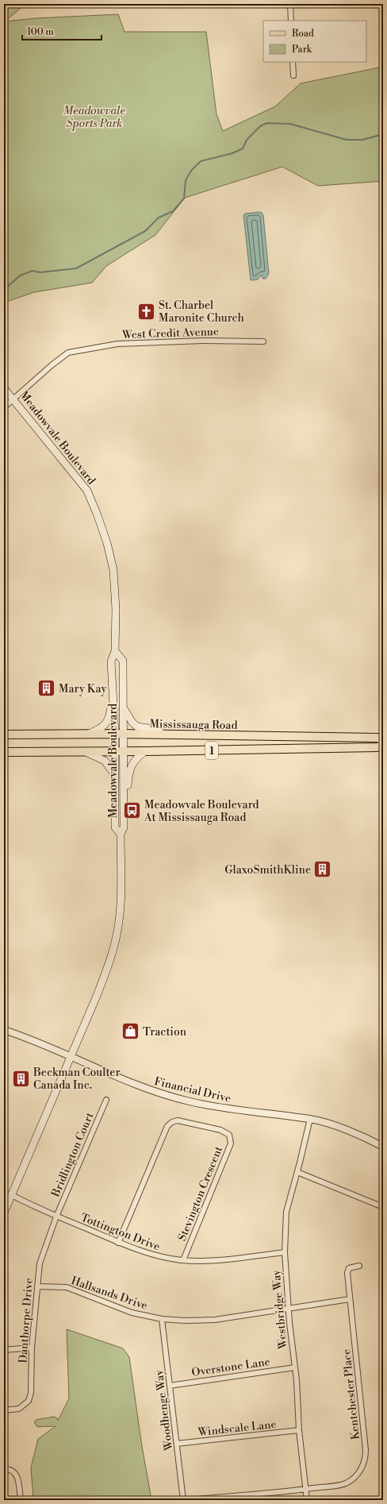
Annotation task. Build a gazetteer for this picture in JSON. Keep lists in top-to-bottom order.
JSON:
{
  "streets": {
    "main road": ["Meadowvale Boulevard", "Mississauga Road", "1"],
    "street": [
      "West Credit Avenue",
      "Financial Drive",
      "Bridlington Court",
      "Stevington Crescent",
      "Tottington Drive",
      "Hallsands Drive",
      "Westbridge Way",
      "Danthorpe Drive",
      "Overstone Lane",
      "Kentchester Place",
      "Woodhenge Way",
      "Windscale Lane"
    ]
  },
  "crossings": [
    ["West Credit Avenue", "Meadowvale Boulevard"],
    ["Meadowvale Boulevard", "Mississauga Road"],
    ["Meadowvale Boulevard", "1"],
    ["Meadowvale Boulevard", "Financial Drive"],
    ["Meadowvale Boulevard", "Tottington Drive"],
    ["Financial Drive", "Westbridge Way"],
    ["Bridlington Court", "Tottington Drive"],
    ["Bridlington Court", "Danthorpe Drive"],
    ["Stevington Crescent", "Tottington Drive"],
    ["Tottington Drive", "Westbridge Way"],
    ["Tottington Drive", "Danthorpe Drive"],
    ["Hallsands Drive", "Westbridge Way"],
    ["Hallsands Drive", "Danthorpe Drive"],
    ["Hallsands Drive", "Kentchester Place"],
    ["Hallsands Drive", "Woodhenge Way"],
    ["Westbridge Way", "Overstone Lane"],
    ["Westbridge Way", "Kentchester Place"],
    ["Westbridge Way", "Windscale Lane"],
    ["Overstone Lane", "Woodhenge Way"],
    ["Woodhenge Way", "Windscale Lane"]
  ],
  "parks": ["Meadowvale Sports Park"],
  "places": {
    "church": ["St. Charbel Maronite Church"],
    "building": ["Mary Kay", "GlaxoSmithKline", "Beckman Coulter Canada Inc."],
    "bus stop": ["Meadowvale Boulevard At Mississauga Road"],
    "shop": ["Traction"]
  },
  "legend": ["Road", "Park"],
  "scale_bar": "100 m"
}
